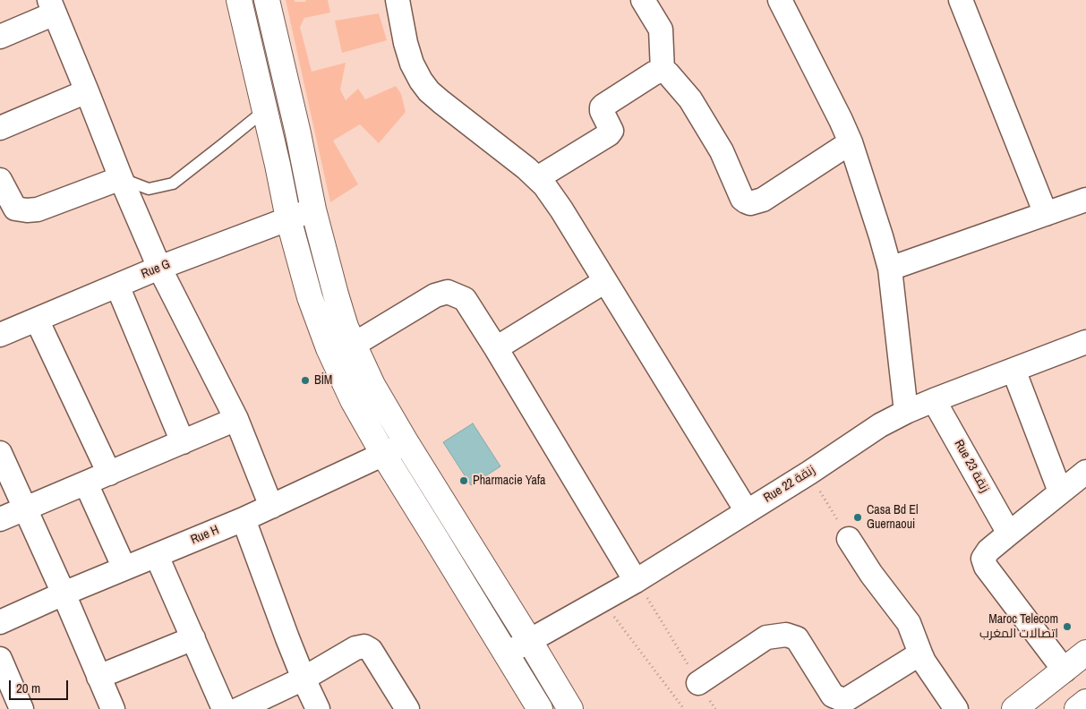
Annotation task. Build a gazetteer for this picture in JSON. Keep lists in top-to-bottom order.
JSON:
{
  "streets": {
    "street": [
      "Rue G",
      "Rue 23 زنقة",
      "Rue 22 زنقة",
      "Rue H"
    ]
  },
  "crossings": [
    ["Rue 23 زنقة", "Rue 22 زنقة"]
  ],
  "places": [
    "BİM",
    "Pharmacie Yafa",
    "Casa Bd El Guernaoui",
    "Maroc Telecom اتصالات المغرب"
  ],
  "scale_bar": "20 m"
}
